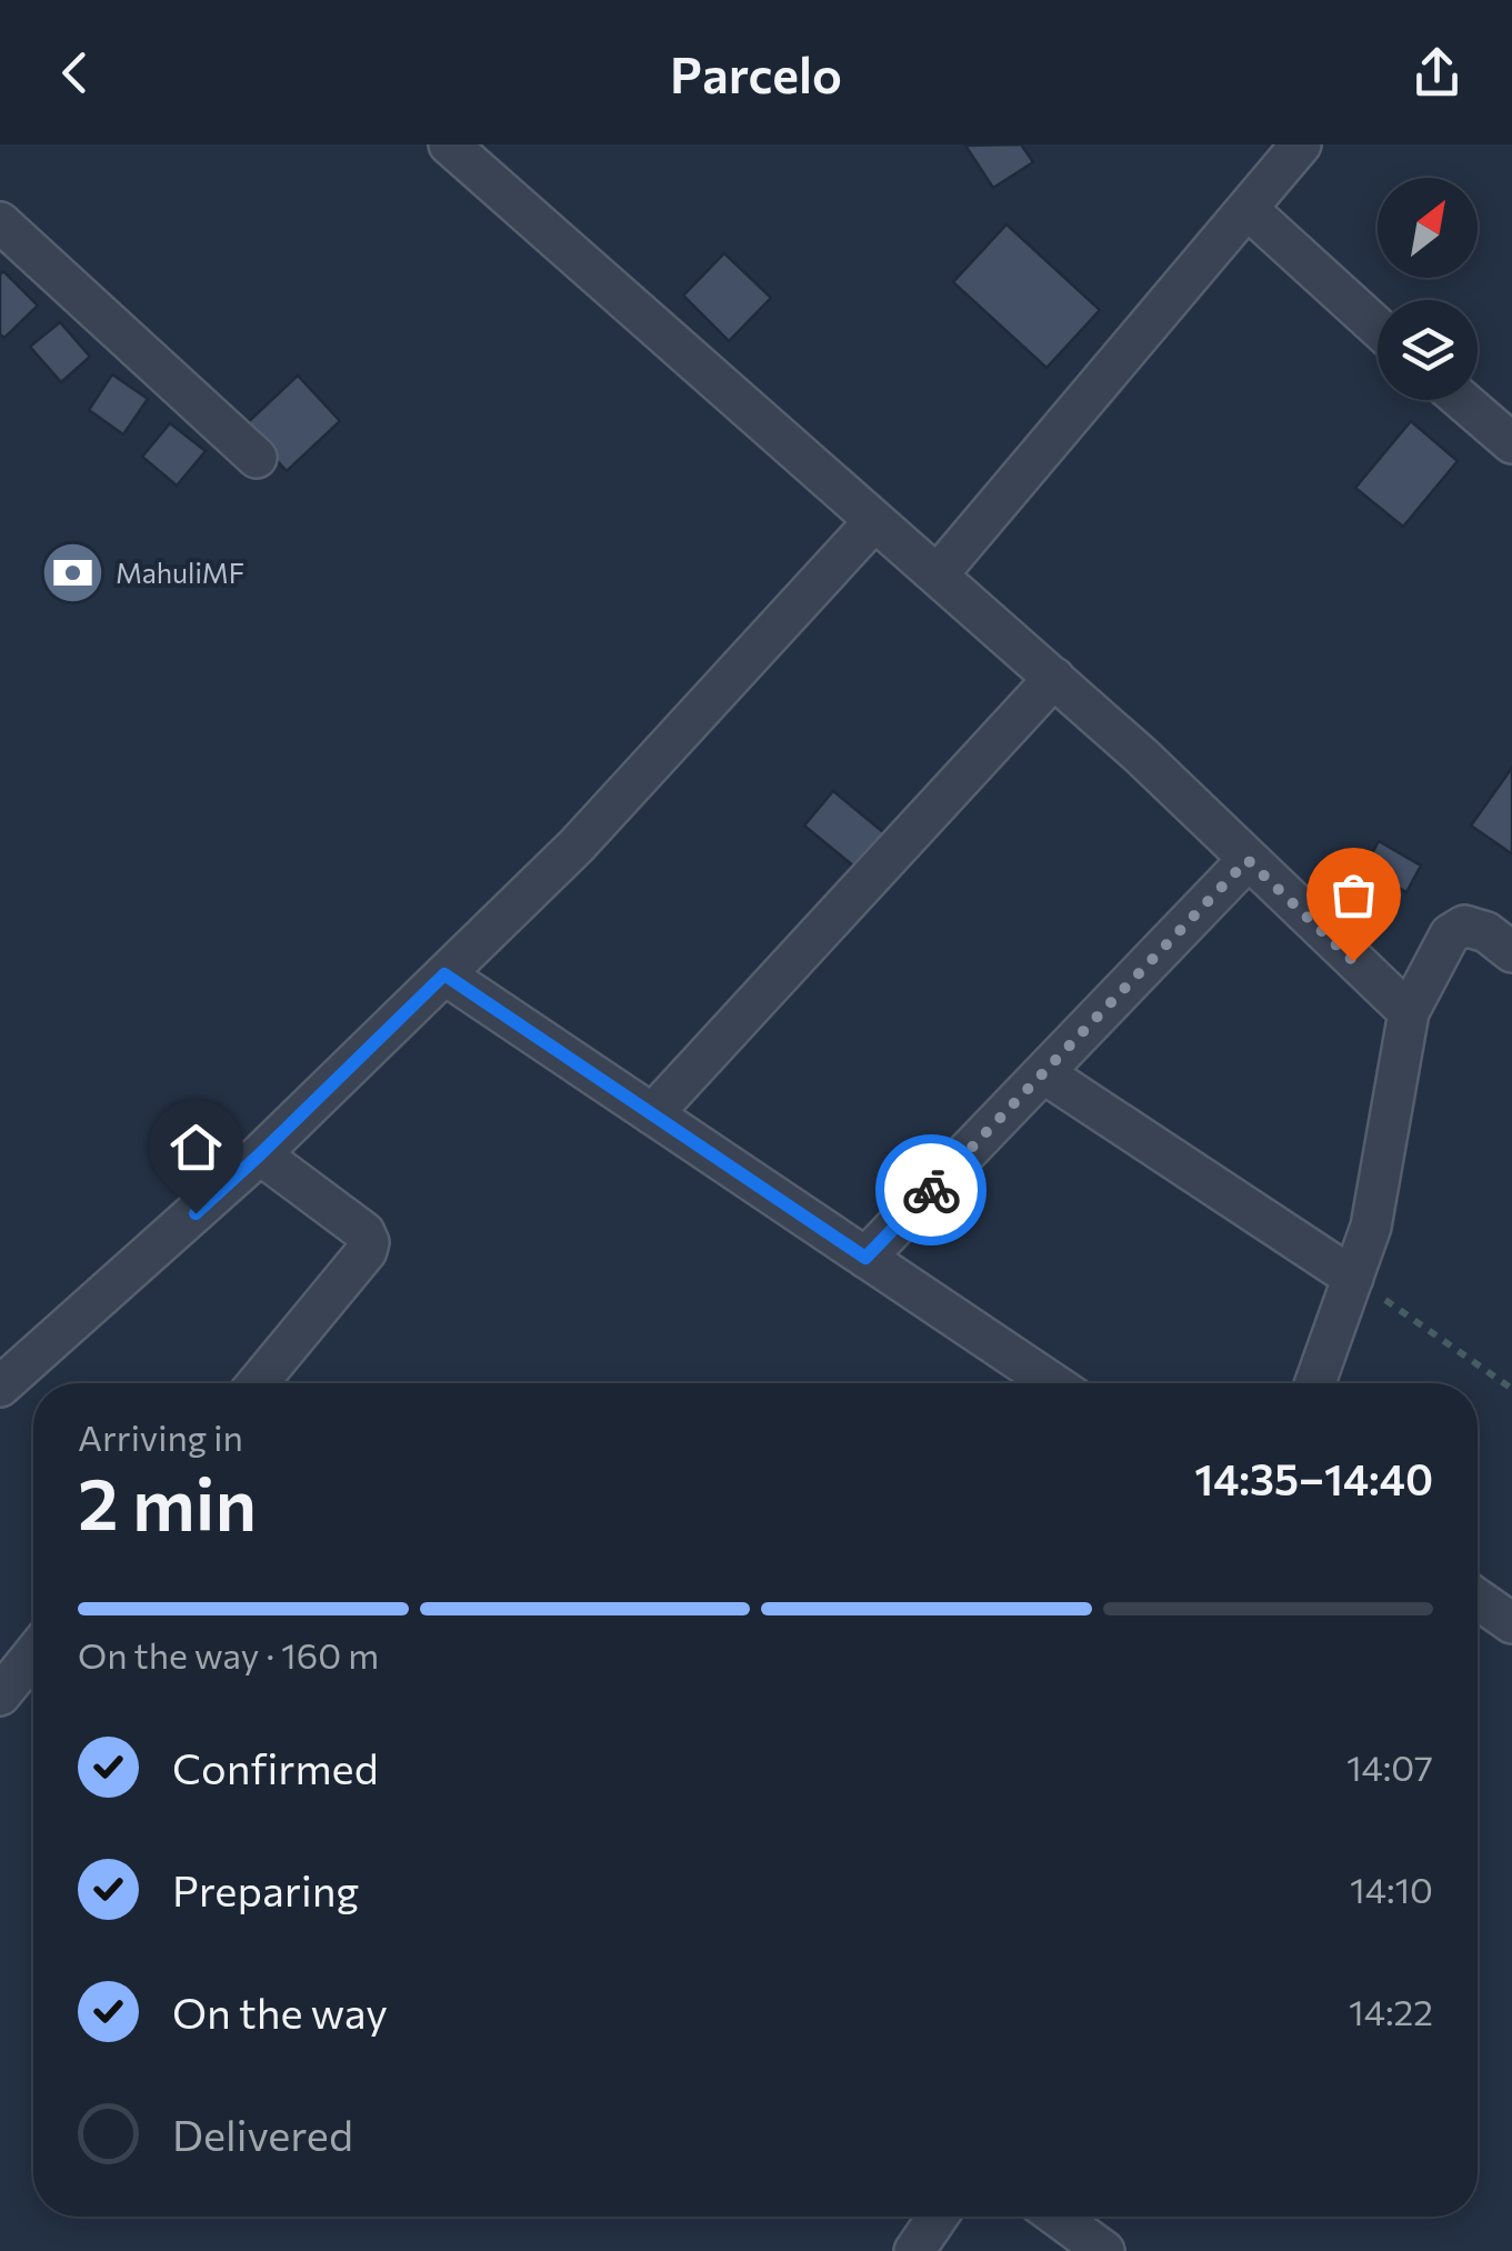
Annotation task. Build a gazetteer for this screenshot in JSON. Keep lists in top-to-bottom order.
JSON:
{
  "places": {
    "bank": ["MahuliMF"]
  },
  "north": "top right",
  "page": {
    "header": "Parcelo",
    "heading": ["2 min", "Arriving in", "14:35–14:40"],
    "bar": "On the way · 160 m",
    "list": [
      ["Confirmed", "14:07"],
      ["Preparing", "14:10"],
      ["On the way", "14:22"],
      "Delivered"
    ]
  }
}
